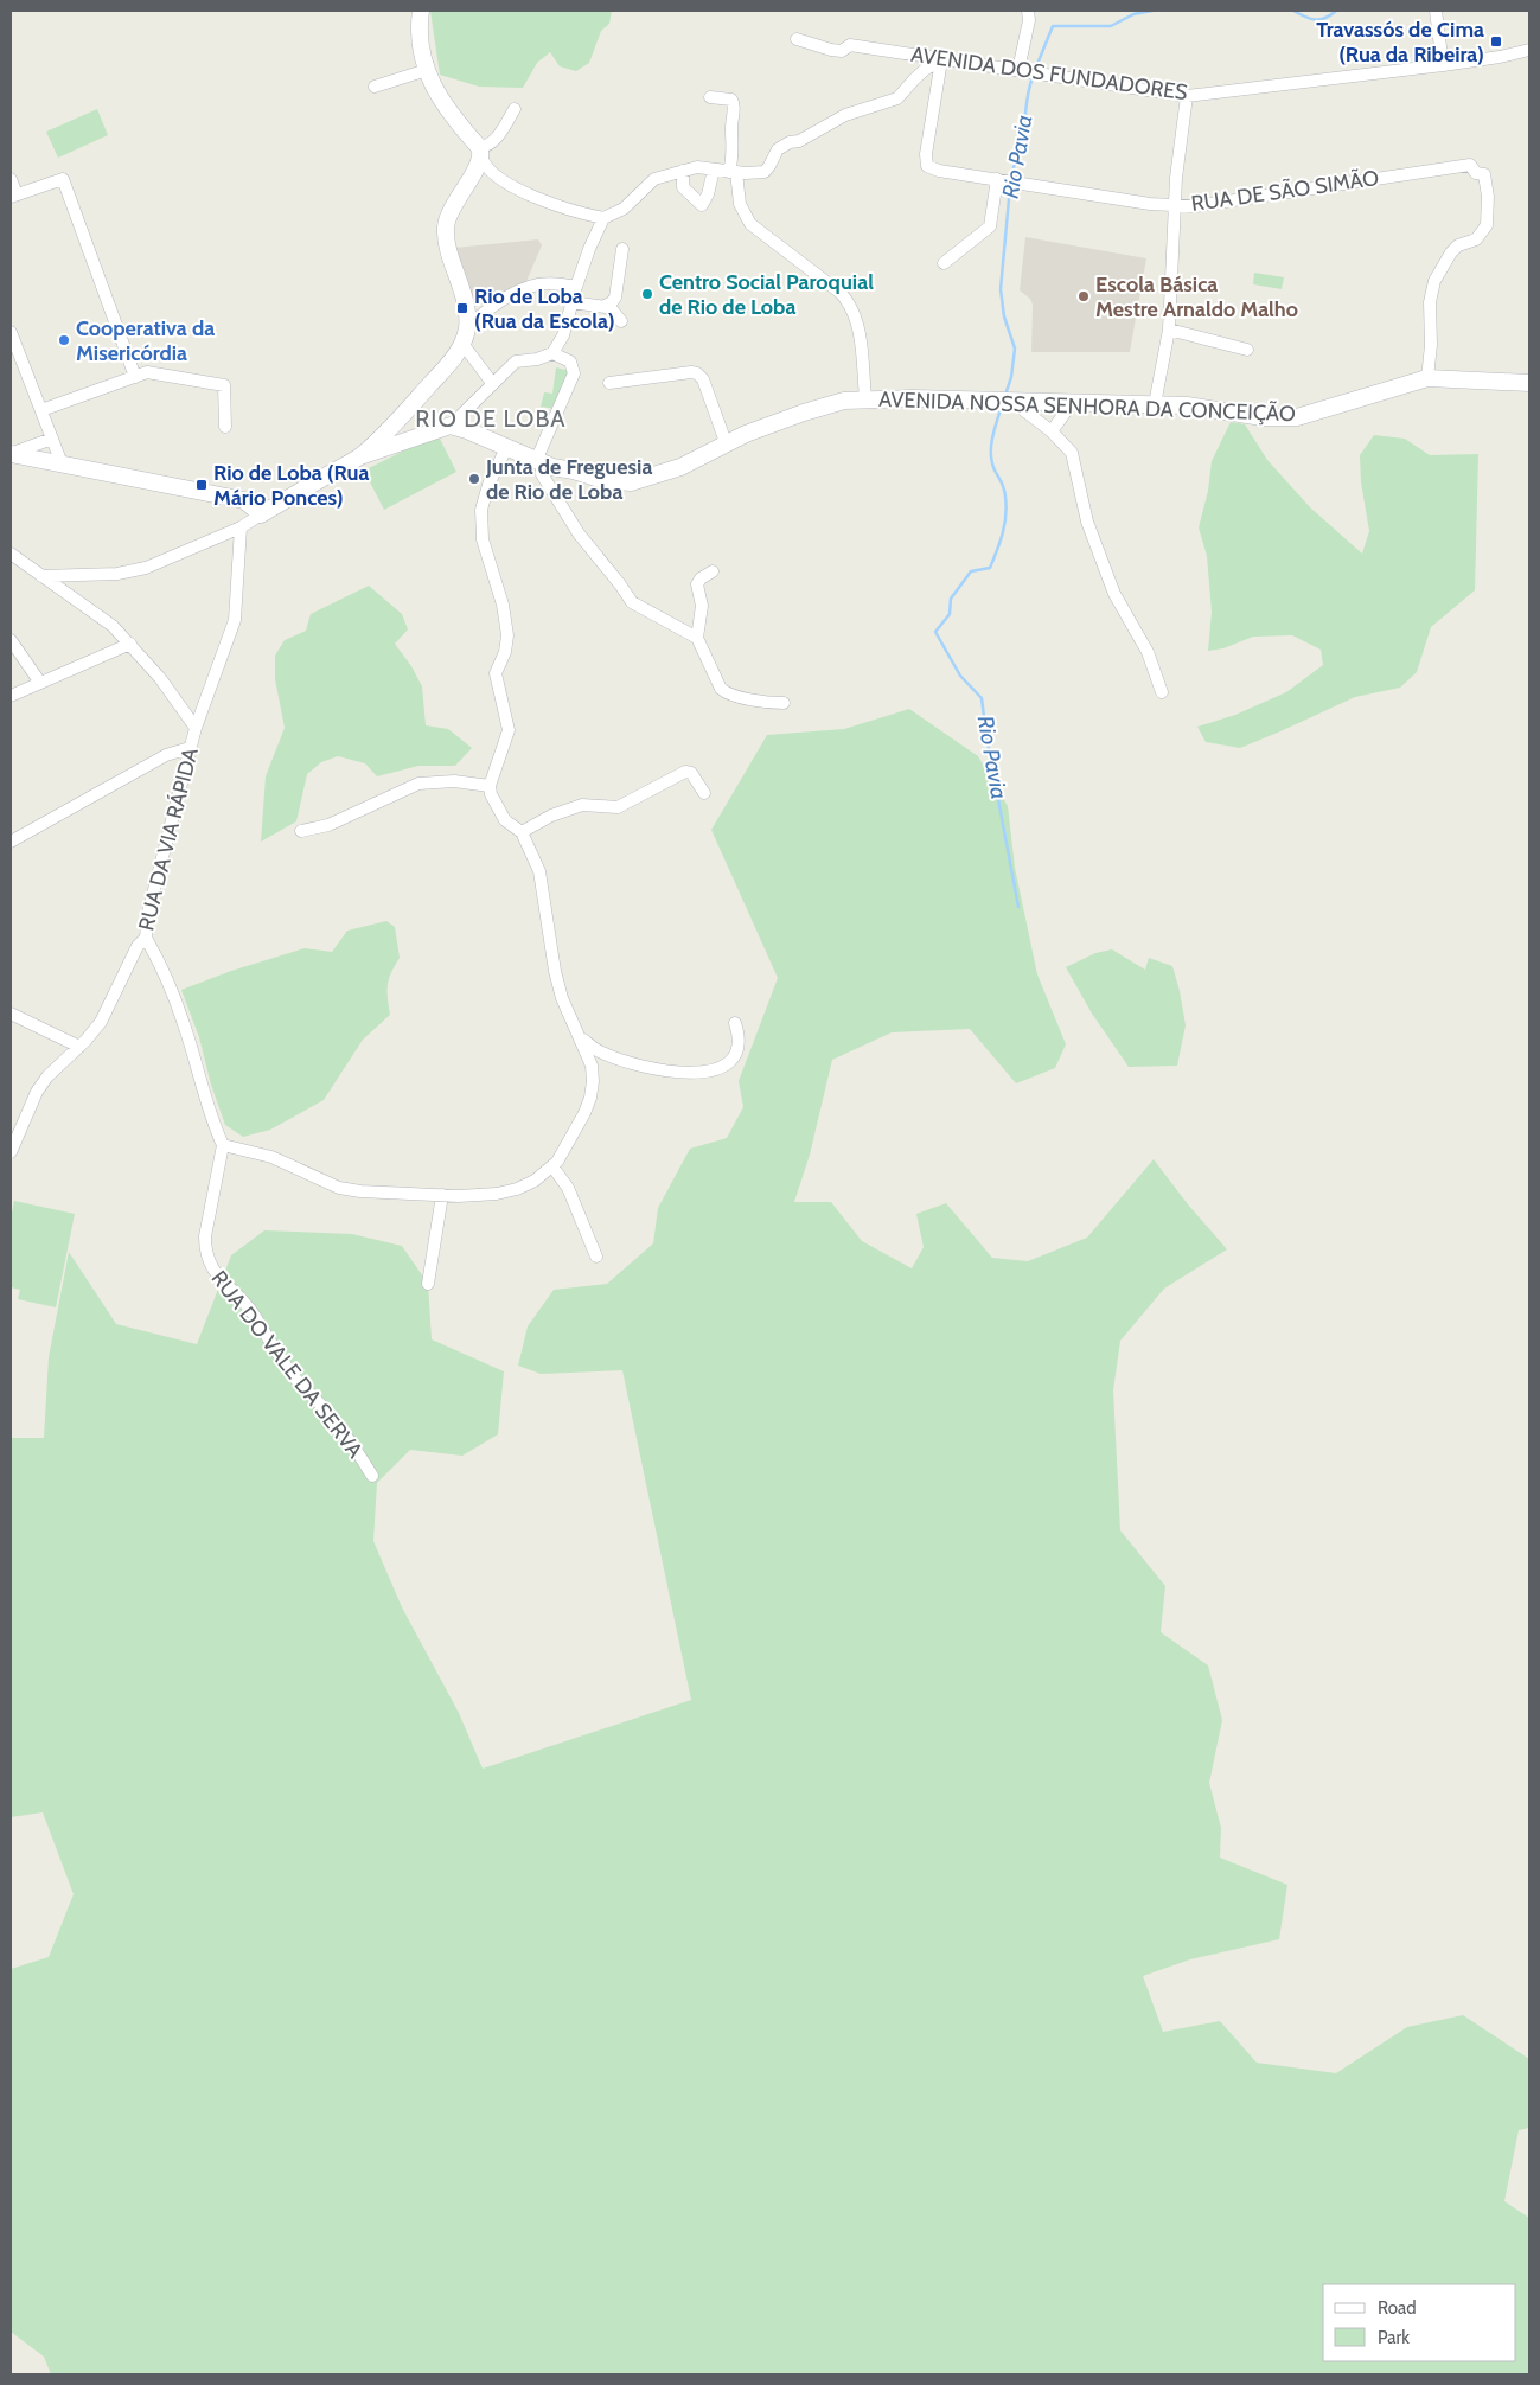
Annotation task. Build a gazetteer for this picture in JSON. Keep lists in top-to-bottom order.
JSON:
{
  "streets": {
    "street": [
      "AVENIDA DOS FUNDADORES",
      "RUA DE SÃO SIMÃO",
      "AVENIDA NOSSA SENHORA DA CONCEIÇÃO",
      "RUA DA VIA RÁPIDA",
      "RUA DO VALE DA SERVA"
    ]
  },
  "crossings": [
    ["AVENIDA DOS FUNDADORES", "RUA DE SÃO SIMÃO"],
    ["RUA DE SÃO SIMÃO", "AVENIDA NOSSA SENHORA DA CONCEIÇÃO"]
  ],
  "districts": ["RIO DE LOBA"],
  "water": ["Rio Pavia"],
  "places": {
    "transit": ["Travassós de Cima (Rua da Ribeira)", "Rio de Loba (Rua da Escola)", "Rio de Loba (Rua Mário Ponces)"],
    "other": [
      "Centro Social Paroquial de Rio de Loba",
      "Escola Básica Mestre Arnaldo Malho",
      "Cooperativa da Misericórdia",
      "Junta de Freguesia de Rio de Loba"
    ]
  },
  "legend": ["Road", "Park"]
}
